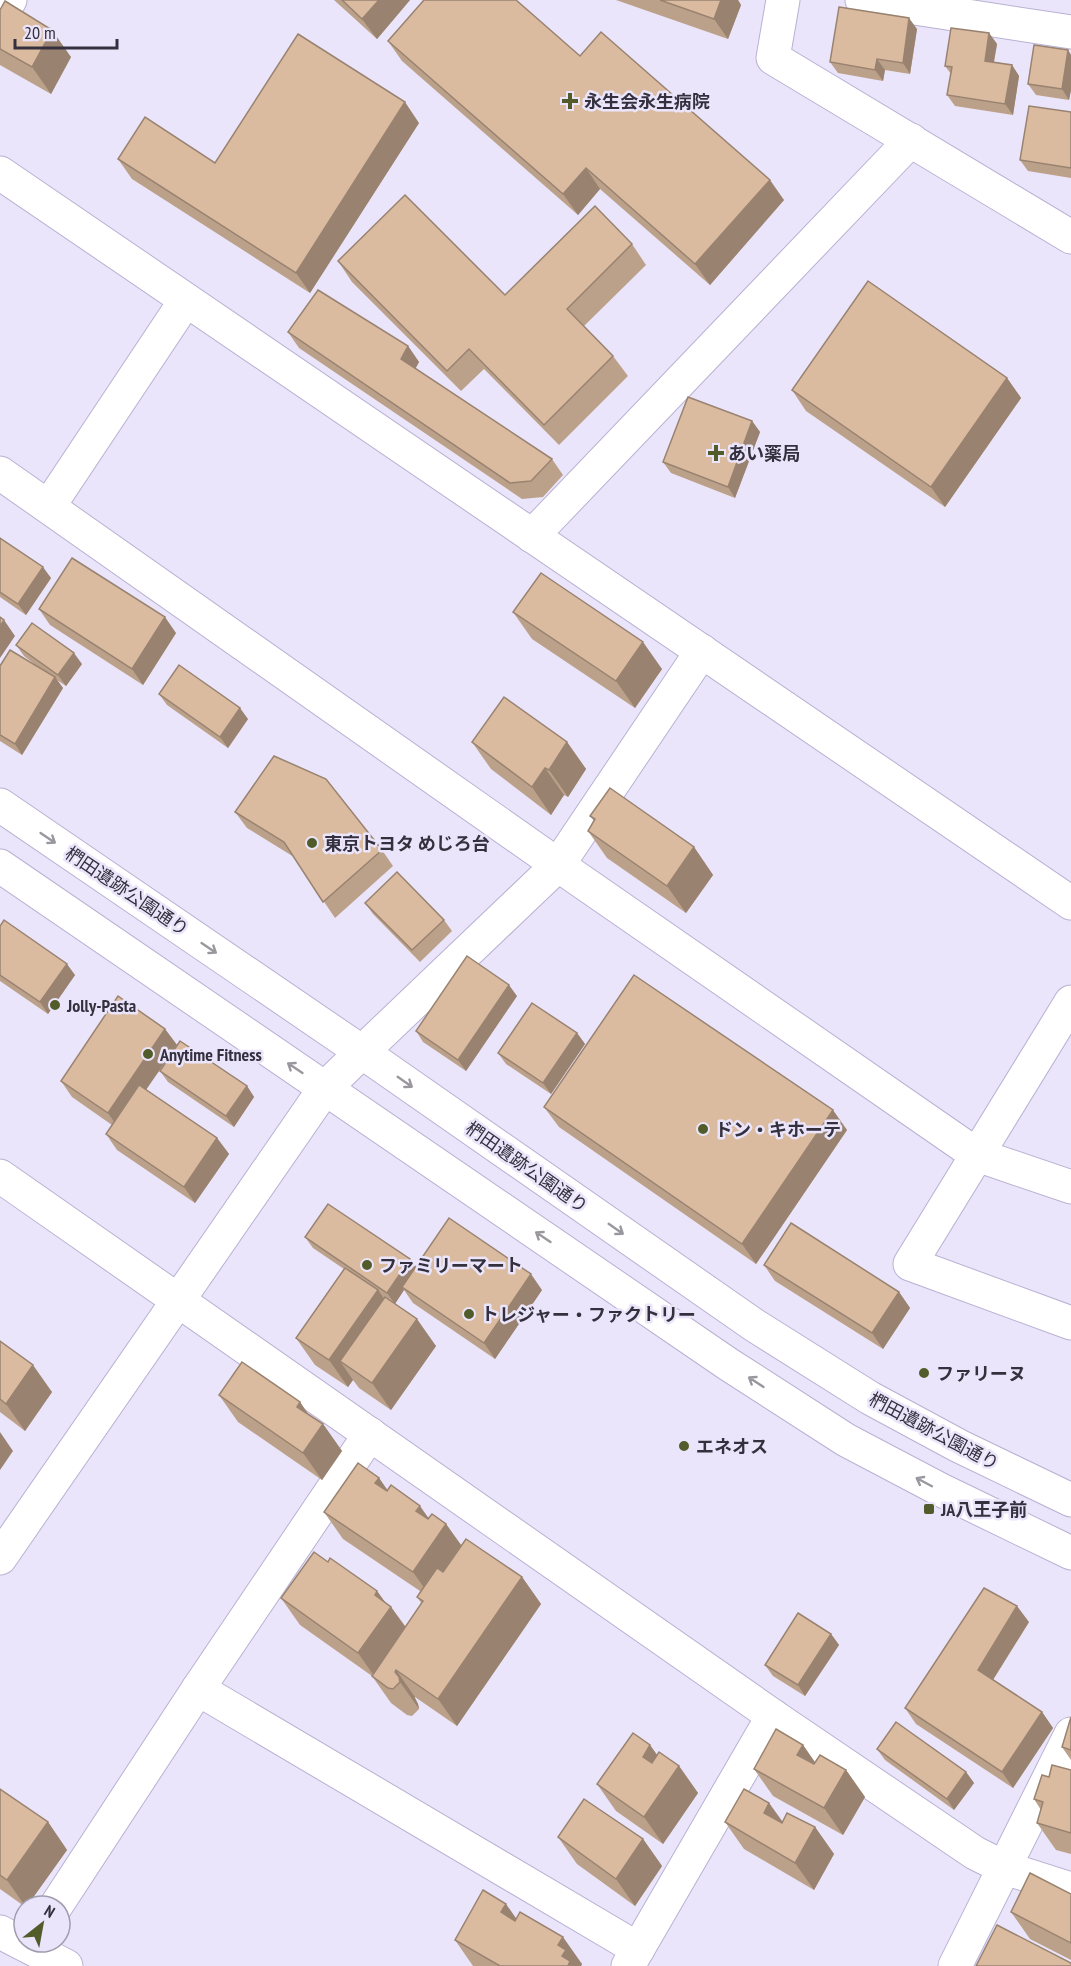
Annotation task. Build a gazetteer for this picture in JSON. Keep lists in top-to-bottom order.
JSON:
{
  "streets": {
    "street": ["椚田遺跡公園通り"]
  },
  "places": {
    "health": ["永生会永生病院", "あい薬局"],
    "other": [
      "東京トヨタ めじろ台",
      "Jolly-Pasta",
      "Anytime Fitness",
      "ドン・キホーテ",
      "ファミリーマート",
      "トレジャー・ファクトリー",
      "ファリーヌ",
      "エネオス"
    ],
    "transit": ["JA八王子前"]
  },
  "scale_bar": "20 m",
  "north": "top right"
}
